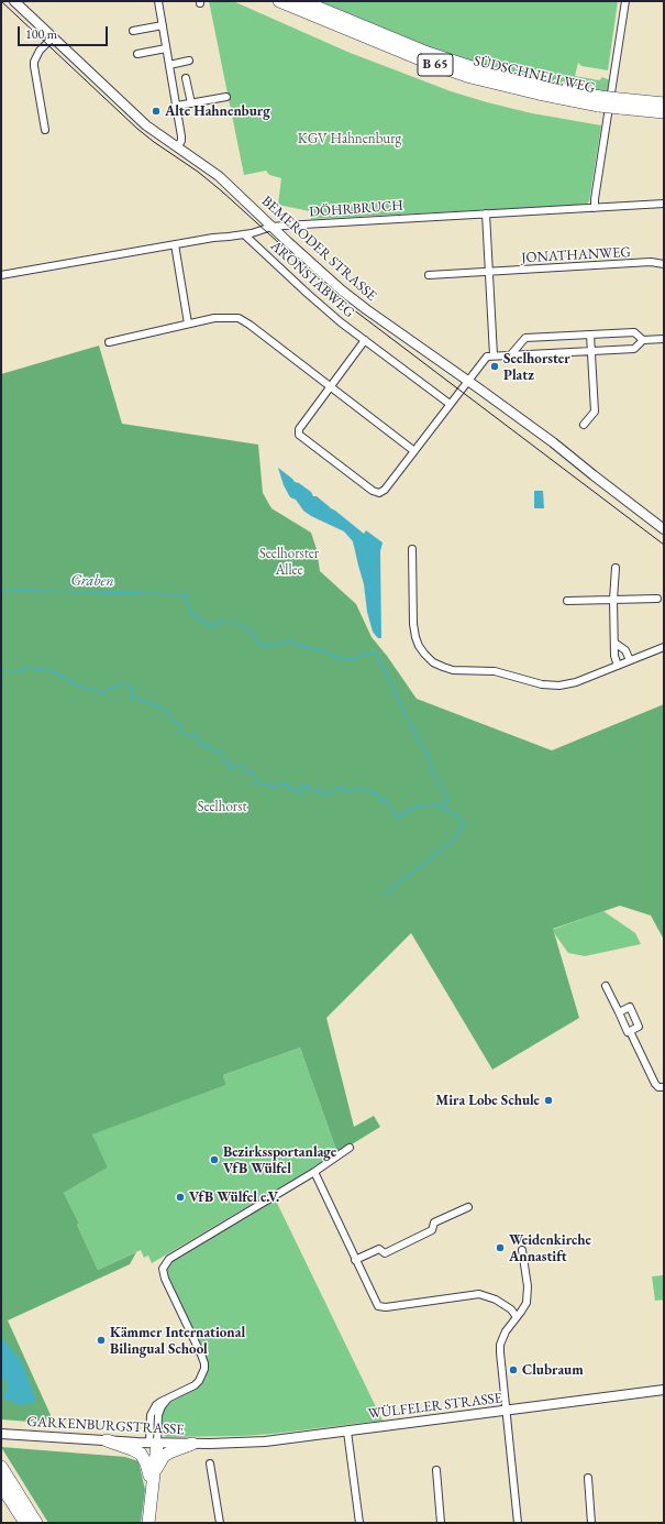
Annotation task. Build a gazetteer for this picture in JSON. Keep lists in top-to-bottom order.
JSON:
{
  "streets": {
    "highway": ["B 65", "SÜDSCHNELLWEG"],
    "main road": ["BEMERODER STRASSE", "WÜLFELER STRASSE", "GARKENBURGSTRASSE"],
    "street": ["DÖHRBRUCH", "JONATHANWEG", "ARONSTABWEG"]
  },
  "crossings": [
    ["DÖHRBRUCH", "BEMERODER STRASSE"],
    ["DÖHRBRUCH", "ARONSTABWEG"],
    ["WÜLFELER STRASSE", "GARKENBURGSTRASSE"]
  ],
  "water": ["Graben"],
  "parks": ["KGV Hahnenburg", "Seelhorster Allee", "Seelhorst"],
  "places": [
    "Alte Hahnenburg",
    "Seelhorster Platz",
    "Mira Lobe Schule",
    "Bezirkssportanlage VfB Wülfel",
    "VfB Wülfel e.V.",
    "Weidenkirche Annastift",
    "Kämmer International Bilingual School",
    "Clubraum"
  ],
  "scale_bar": "100 m"
}
